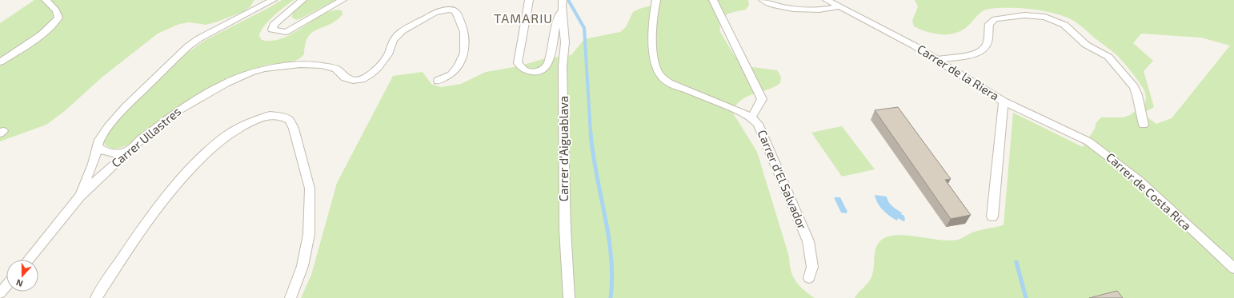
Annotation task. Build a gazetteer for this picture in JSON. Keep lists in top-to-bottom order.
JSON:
{
  "streets": {
    "street": [
      "Carrer de la Riera",
      "Carrer Ullastres",
      "Carrer d'Aiguablava",
      "Carrer d'El Salvador",
      "Carrer de Costa Rica"
    ]
  },
  "crossings": [
    ["Carrer de la Riera", "Carrer de Costa Rica"]
  ],
  "districts": ["TAMARIU"],
  "north": "bottom"
}
